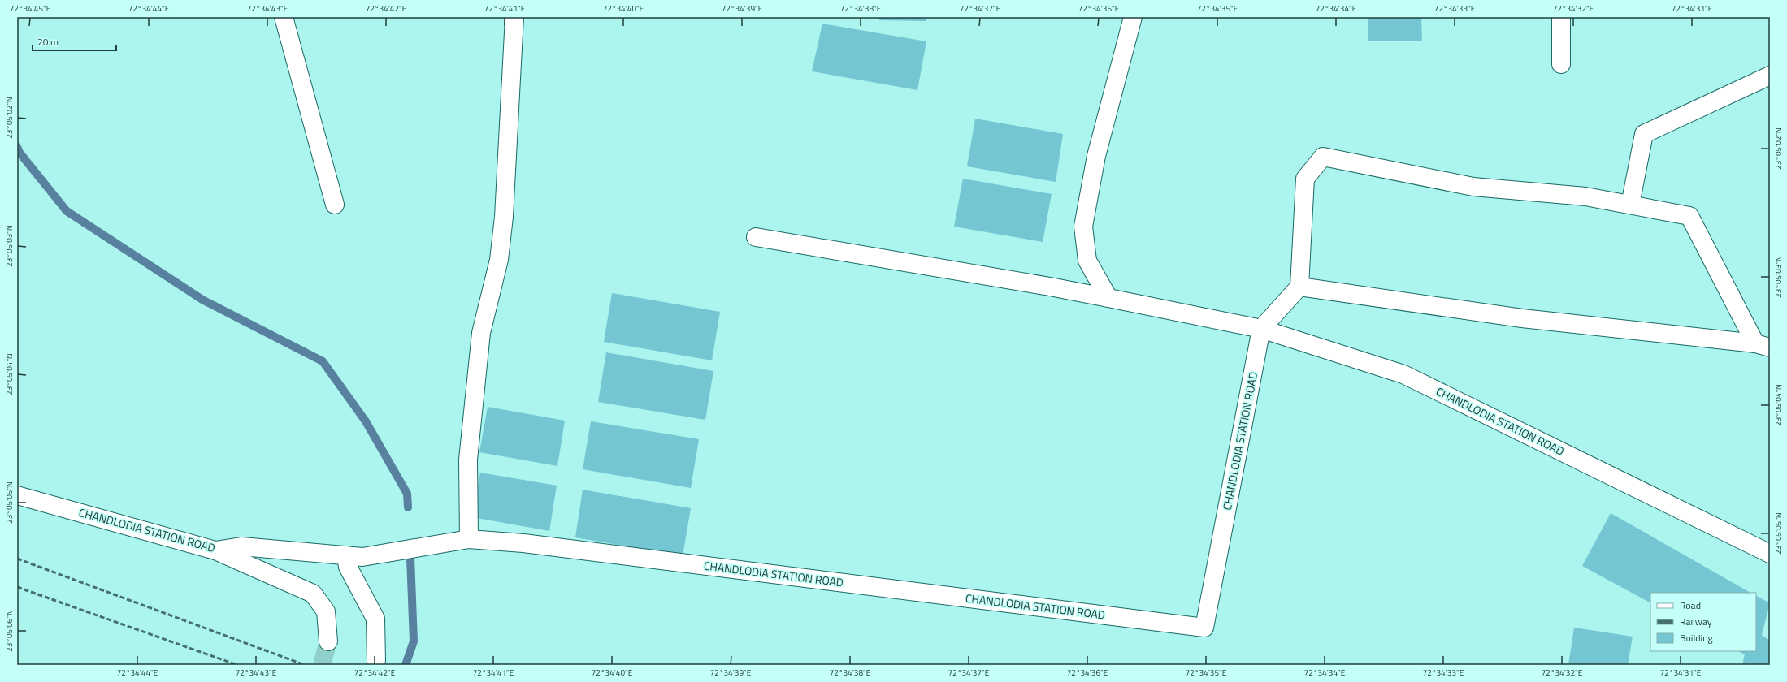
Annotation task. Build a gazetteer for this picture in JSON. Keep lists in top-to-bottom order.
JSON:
{
  "streets": {
    "street": ["CHANDLODIA STATION ROAD"]
  },
  "legend": ["Road", "Railway", "Building"],
  "scale_bar": "20 m",
  "coordinates": [
    "72°34'45\"E",
    "72°34'44\"E",
    "72°34'43\"E",
    "72°34'42\"E",
    "72°34'41\"E",
    "72°34'40\"E",
    "72°34'39\"E",
    "72°34'38\"E",
    "72°34'37\"E",
    "72°34'36\"E",
    "72°34'35\"E",
    "72°34'34\"E",
    "72°34'33\"E",
    "72°34'32\"E",
    "72°34'31\"E",
    "23°05'02\"N",
    "23°05'03\"N",
    "23°05'04\"N",
    "23°05'05\"N",
    "23°05'06\"N"
  ]
}
